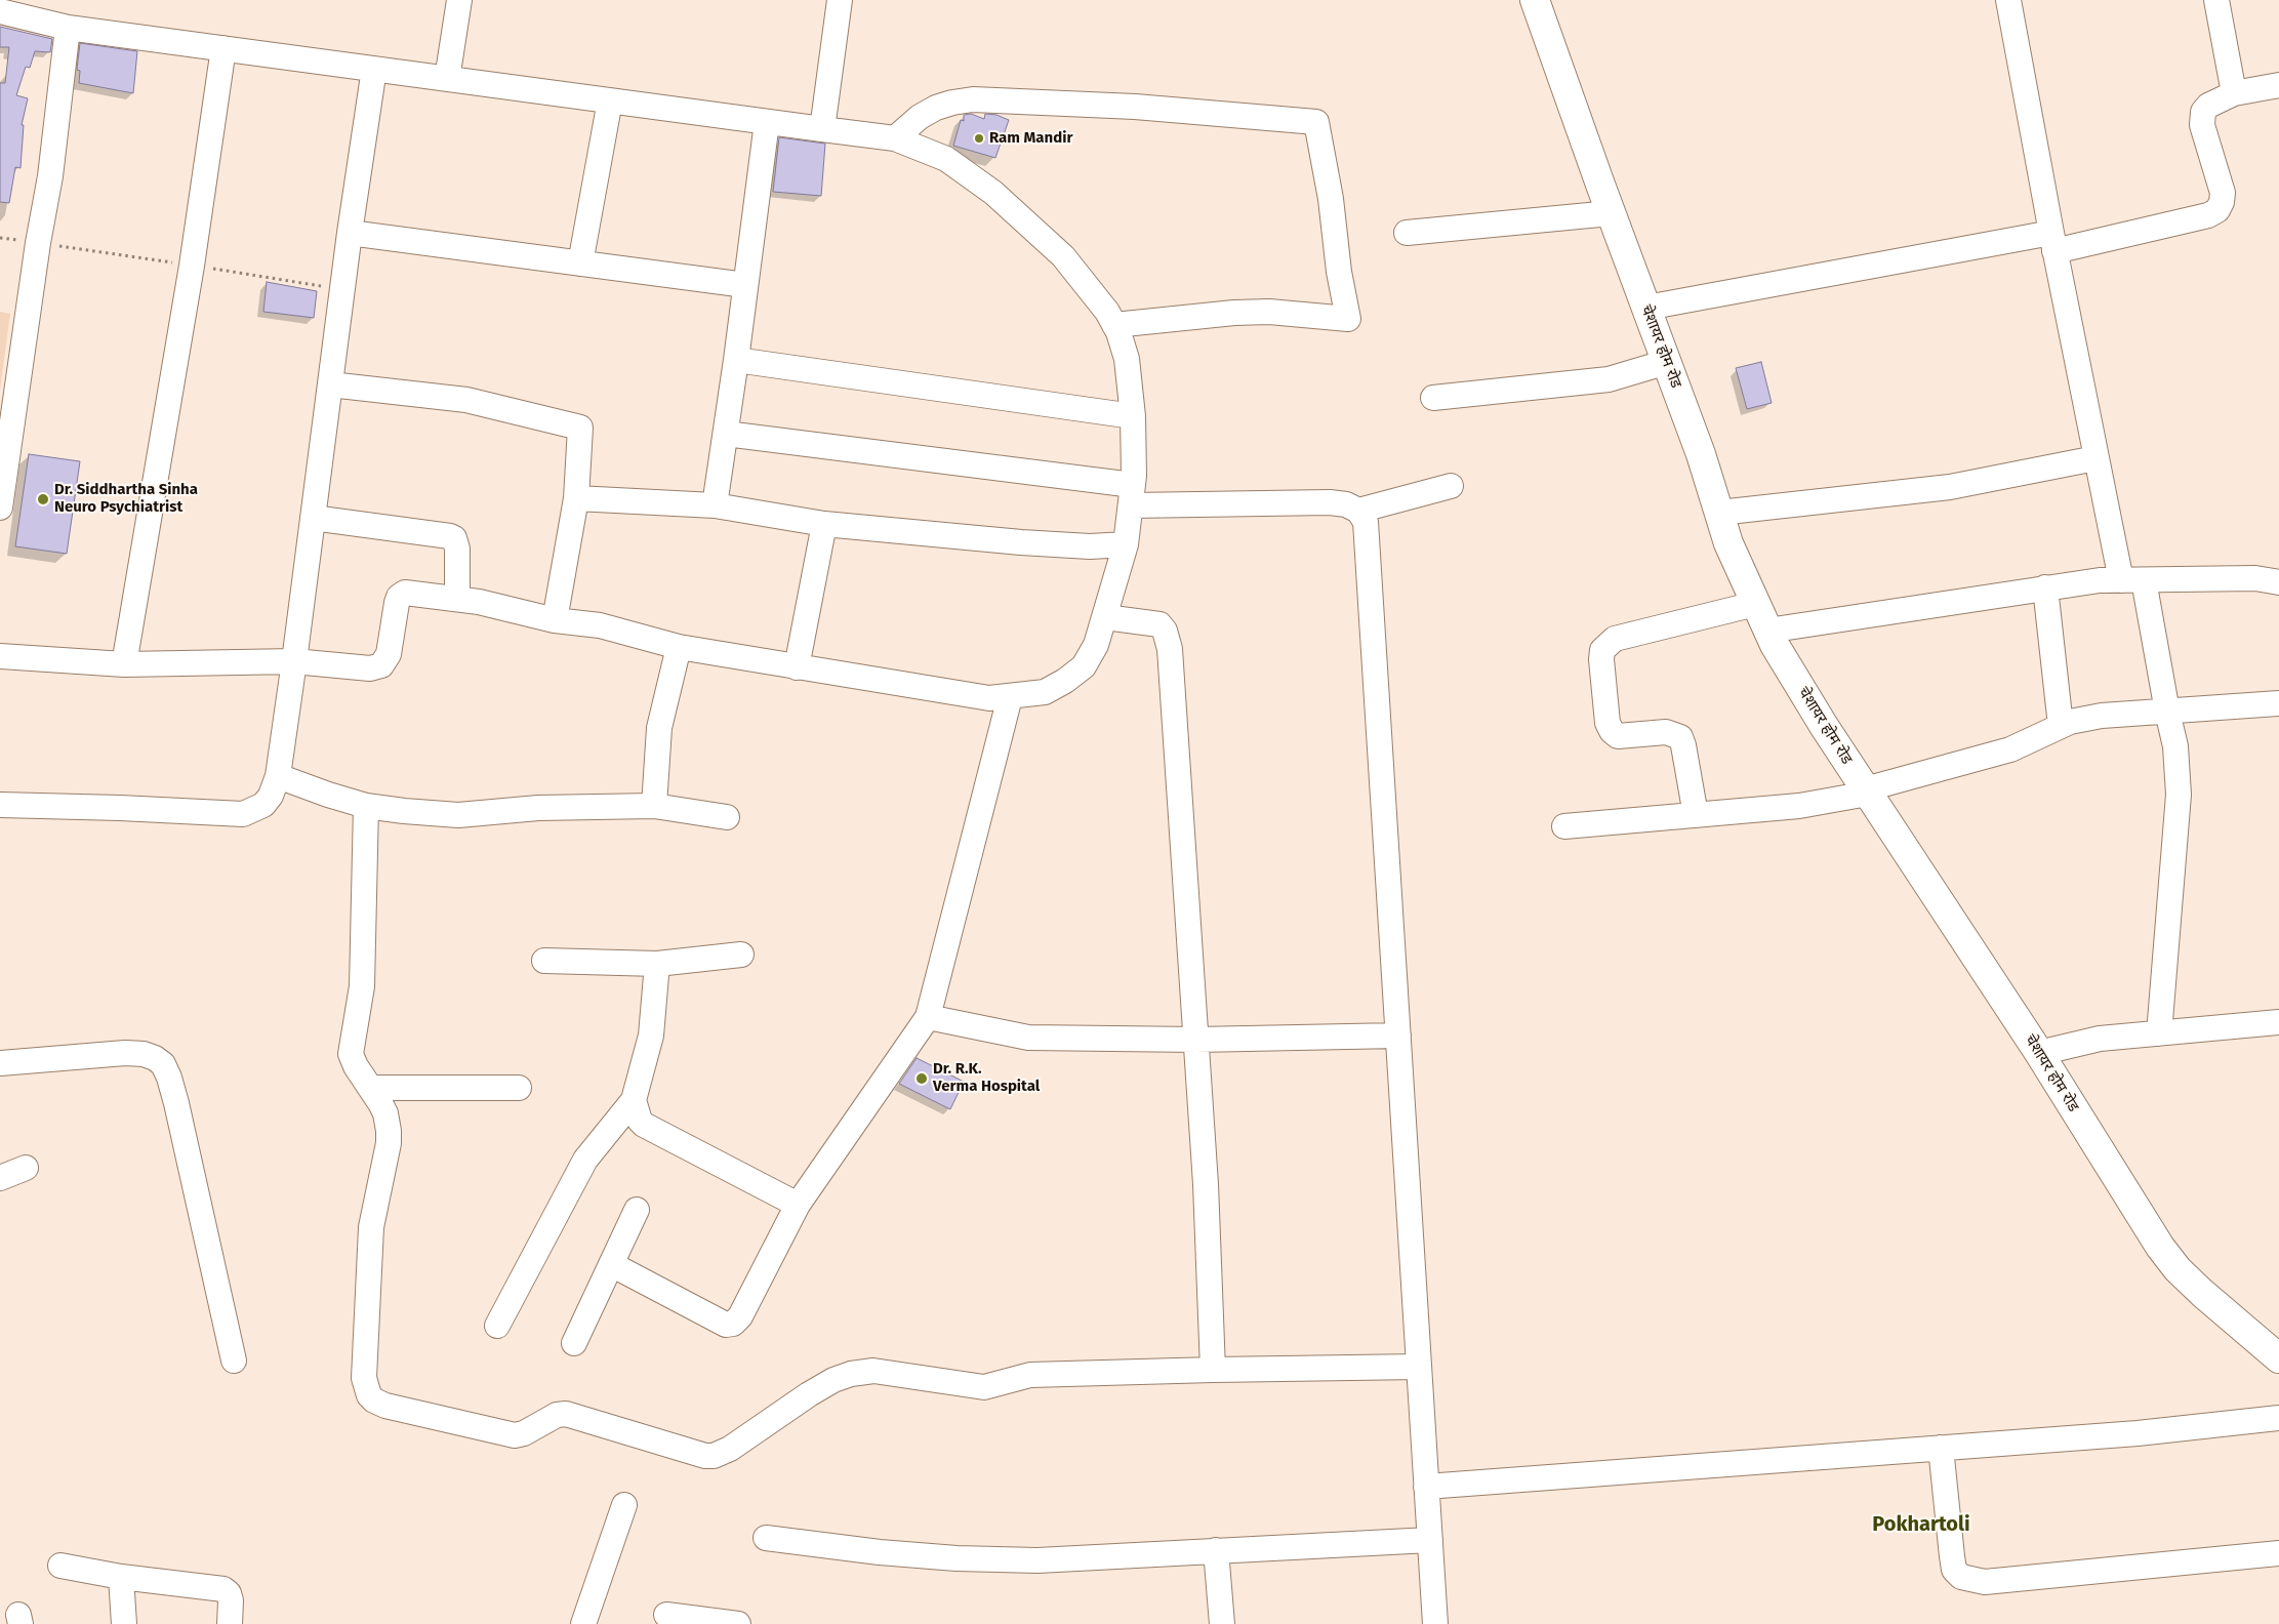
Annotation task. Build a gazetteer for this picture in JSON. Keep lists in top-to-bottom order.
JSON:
{
  "streets": {
    "street": ["चेशायर होम रोड"]
  },
  "districts": ["Pokhartoli"],
  "places": ["Ram Mandir", "Dr. Siddhartha Sinha Neuro Psychiatrist", "Dr. R.K. Verma Hospital"]
}
